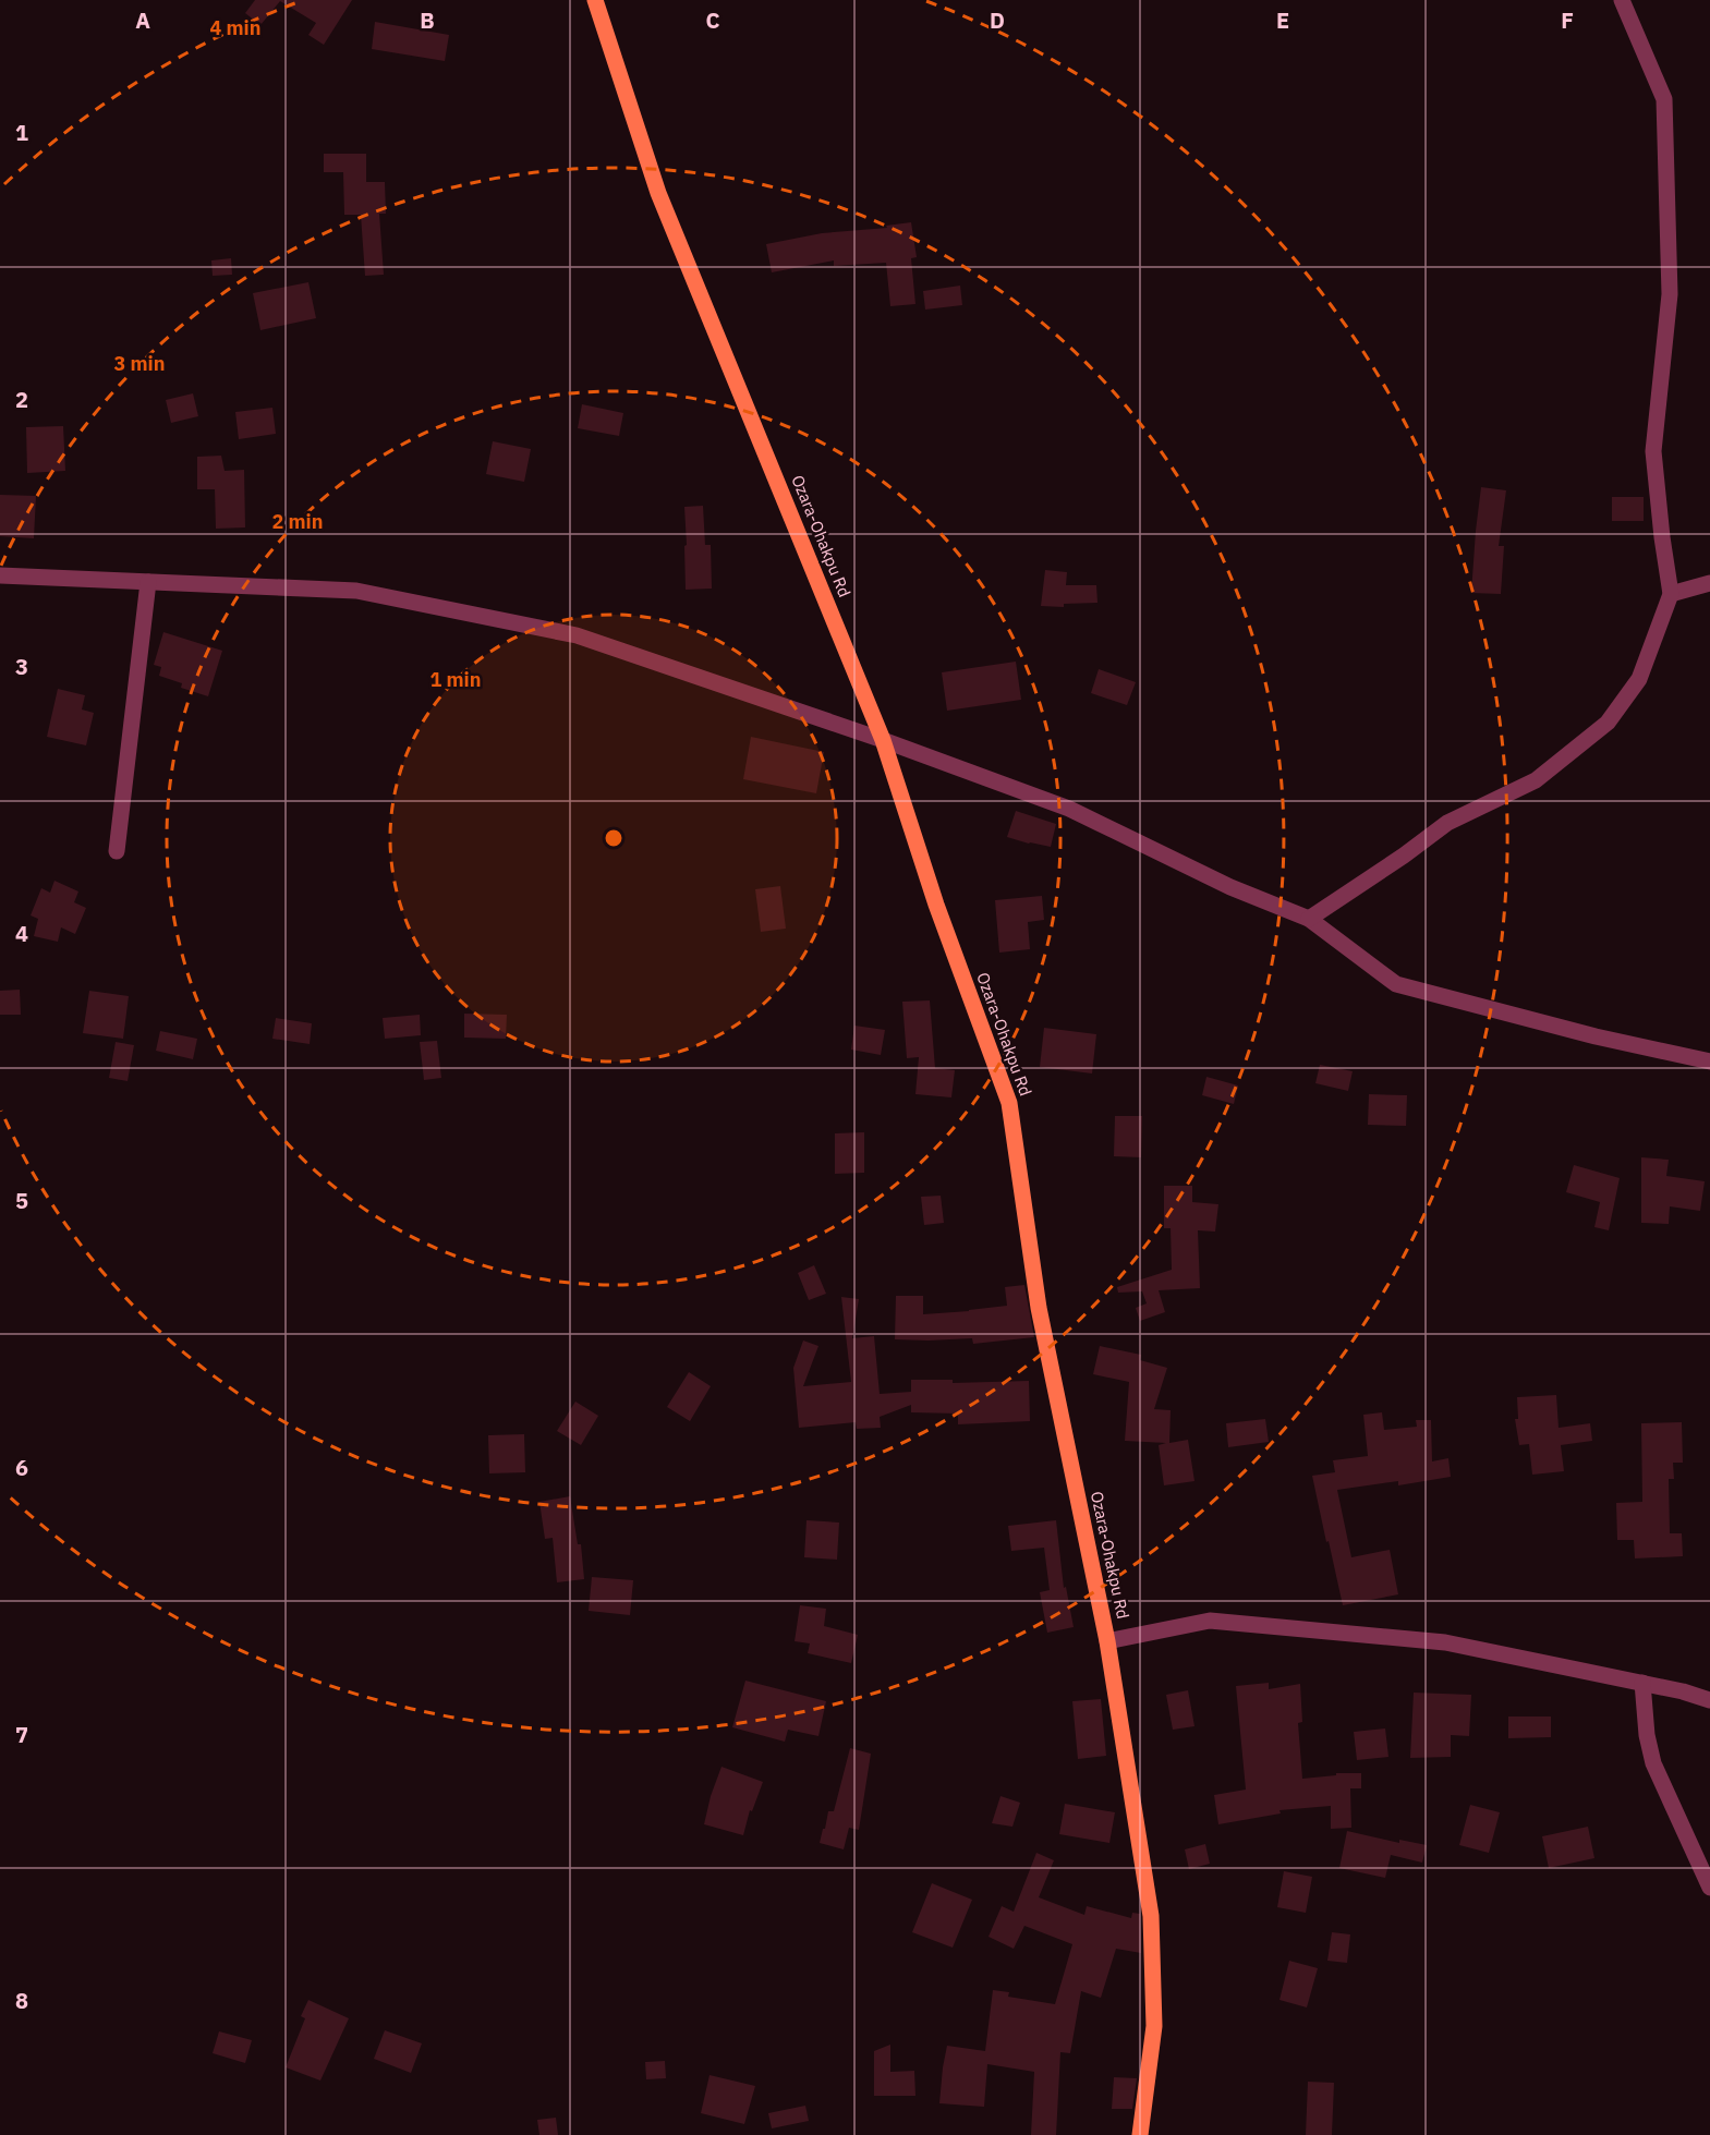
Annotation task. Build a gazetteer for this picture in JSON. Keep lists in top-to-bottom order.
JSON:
{
  "streets": {
    "main road": ["Ozara-Ohakpu Rd"]
  },
  "grid": {
    "columns": [
      "A",
      "B",
      "C",
      "D",
      "E",
      "F"
    ],
    "rows": [
      "1",
      "2",
      "3",
      "4",
      "5",
      "6",
      "7",
      "8"
    ]
  },
  "rings": [
    "4 min",
    "3 min",
    "2 min",
    "1 min"
  ]
}
